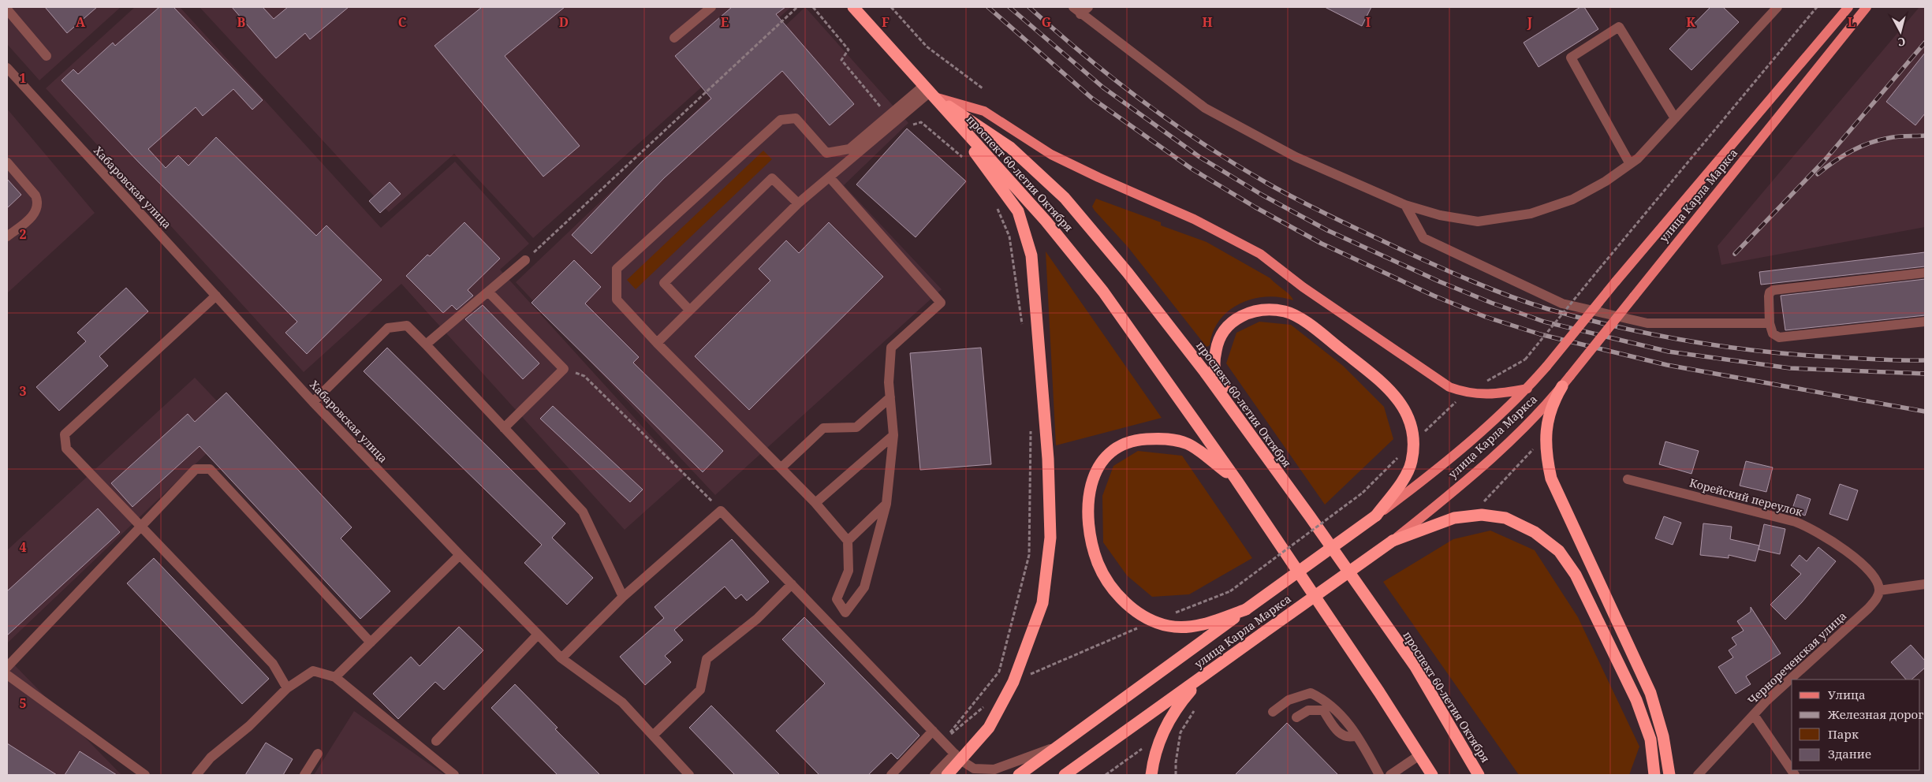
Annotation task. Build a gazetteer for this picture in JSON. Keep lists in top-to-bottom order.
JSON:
{
  "streets": {
    "highway": ["проспект 60-летия Октября", "улица Карла Маркса"],
    "street": ["Хабаровская улица", "Корейский переулок", "Чернореченская улица"]
  },
  "crossings": [
    ["Корейский переулок", "Чернореченская улица"]
  ],
  "legend": [
    "Улица",
    "Железная дорога",
    "Парк",
    "Здание"
  ],
  "north": "bottom",
  "grid": {
    "columns": [
      "A",
      "B",
      "C",
      "D",
      "E",
      "F",
      "G",
      "H",
      "I",
      "J",
      "K",
      "L"
    ],
    "rows": [
      "1",
      "2",
      "3",
      "4",
      "5"
    ]
  }
}
